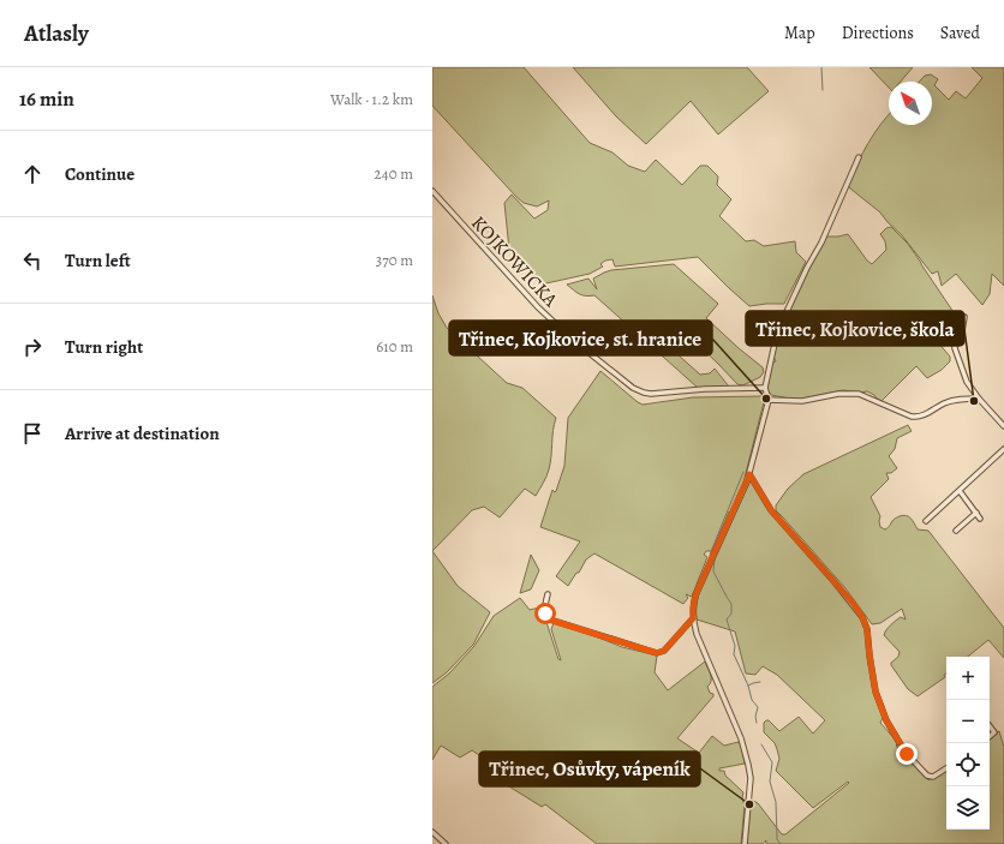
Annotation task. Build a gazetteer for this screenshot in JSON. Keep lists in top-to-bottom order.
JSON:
{
  "streets": {
    "street": ["KOJKOWICKA"]
  },
  "places": ["Třinec, Kojkovice, st. hranice", "Třinec, Kojkovice, škola", "Třinec, Osůvky, vápeník"],
  "north": "top left",
  "page": {
    "header": "Atlasly",
    "nav": ["Map", "Directions", "Saved"],
    "heading": ["16 min", "Walk · 1.2 km"],
    "list": [
      ["Continue", "240 m"],
      ["Turn left", "370 m"],
      ["Turn right", "610 m"],
      "Arrive at destination"
    ],
    "map_buttons": ["+", "−"]
  }
}
